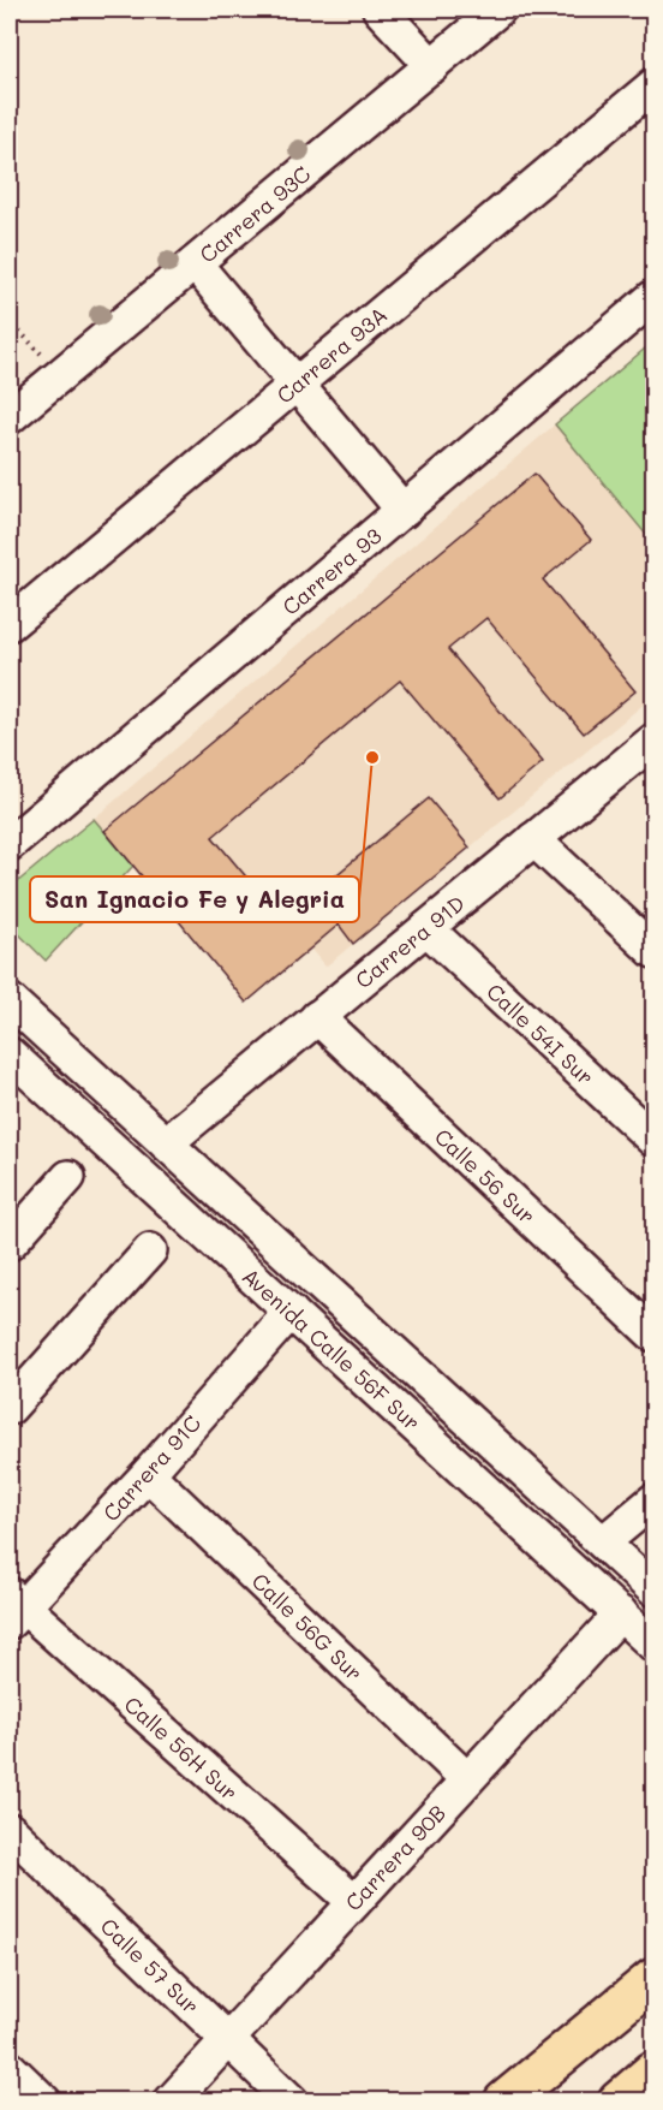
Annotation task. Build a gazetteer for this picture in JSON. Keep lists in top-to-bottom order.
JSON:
{
  "streets": {
    "street": [
      "Carrera 93C",
      "Carrera 93A",
      "Carrera 93",
      "Carrera 91D",
      "Calle 54I Sur",
      "Calle 56 Sur",
      "Avenida Calle 56F Sur",
      "Carrera 91C",
      "Calle 56G Sur",
      "Calle 56H Sur",
      "Carrera 90B",
      "Calle 57 Sur"
    ]
  },
  "crossings": [
    ["Carrera 91D", "Calle 54I Sur"],
    ["Carrera 91D", "Calle 56 Sur"],
    ["Carrera 91D", "Avenida Calle 56F Sur"],
    ["Avenida Calle 56F Sur", "Carrera 91C"],
    ["Avenida Calle 56F Sur", "Carrera 90B"],
    ["Carrera 91C", "Calle 56G Sur"],
    ["Carrera 91C", "Calle 56H Sur"],
    ["Calle 56G Sur", "Carrera 90B"],
    ["Calle 56H Sur", "Carrera 90B"],
    ["Carrera 90B", "Calle 57 Sur"]
  ],
  "places": ["San Ignacio Fe y Alegria"]
}
